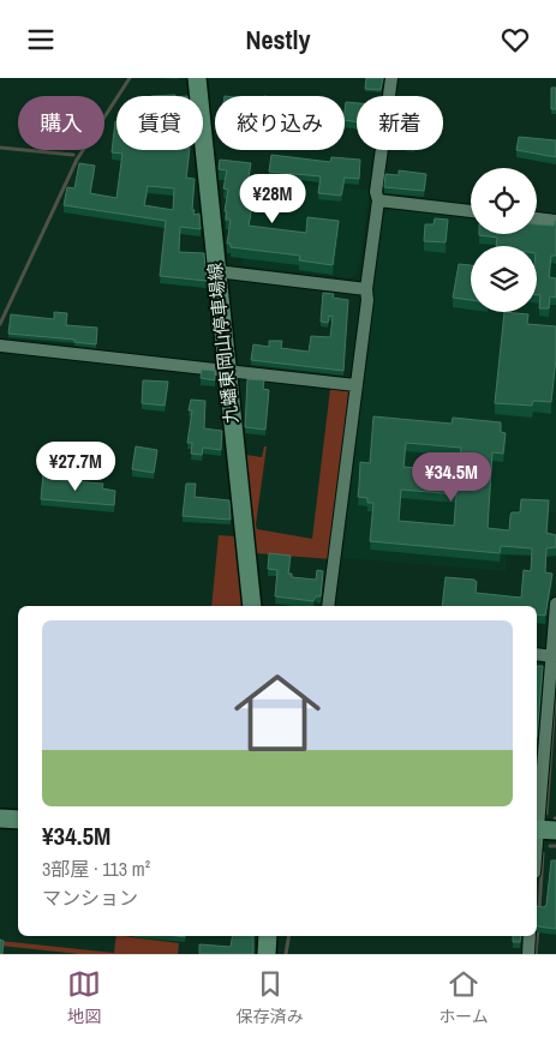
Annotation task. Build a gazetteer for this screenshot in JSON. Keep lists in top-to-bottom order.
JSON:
{
  "streets": {
    "main road": ["九蟠東岡山停車場線"]
  },
  "page": {
    "header": "Nestly",
    "chip": [
      "購入",
      "賃貸",
      "絞り込み",
      "新着"
    ],
    "price": ["¥28M", "¥27.7M", "¥34.5M"],
    "list": [
      {
        "name": "¥34.5M",
        "note": "3部屋 · 113 m² · マンション"
      }
    ],
    "tabs": ["地図", "保存済み", "ホーム"]
  }
}
